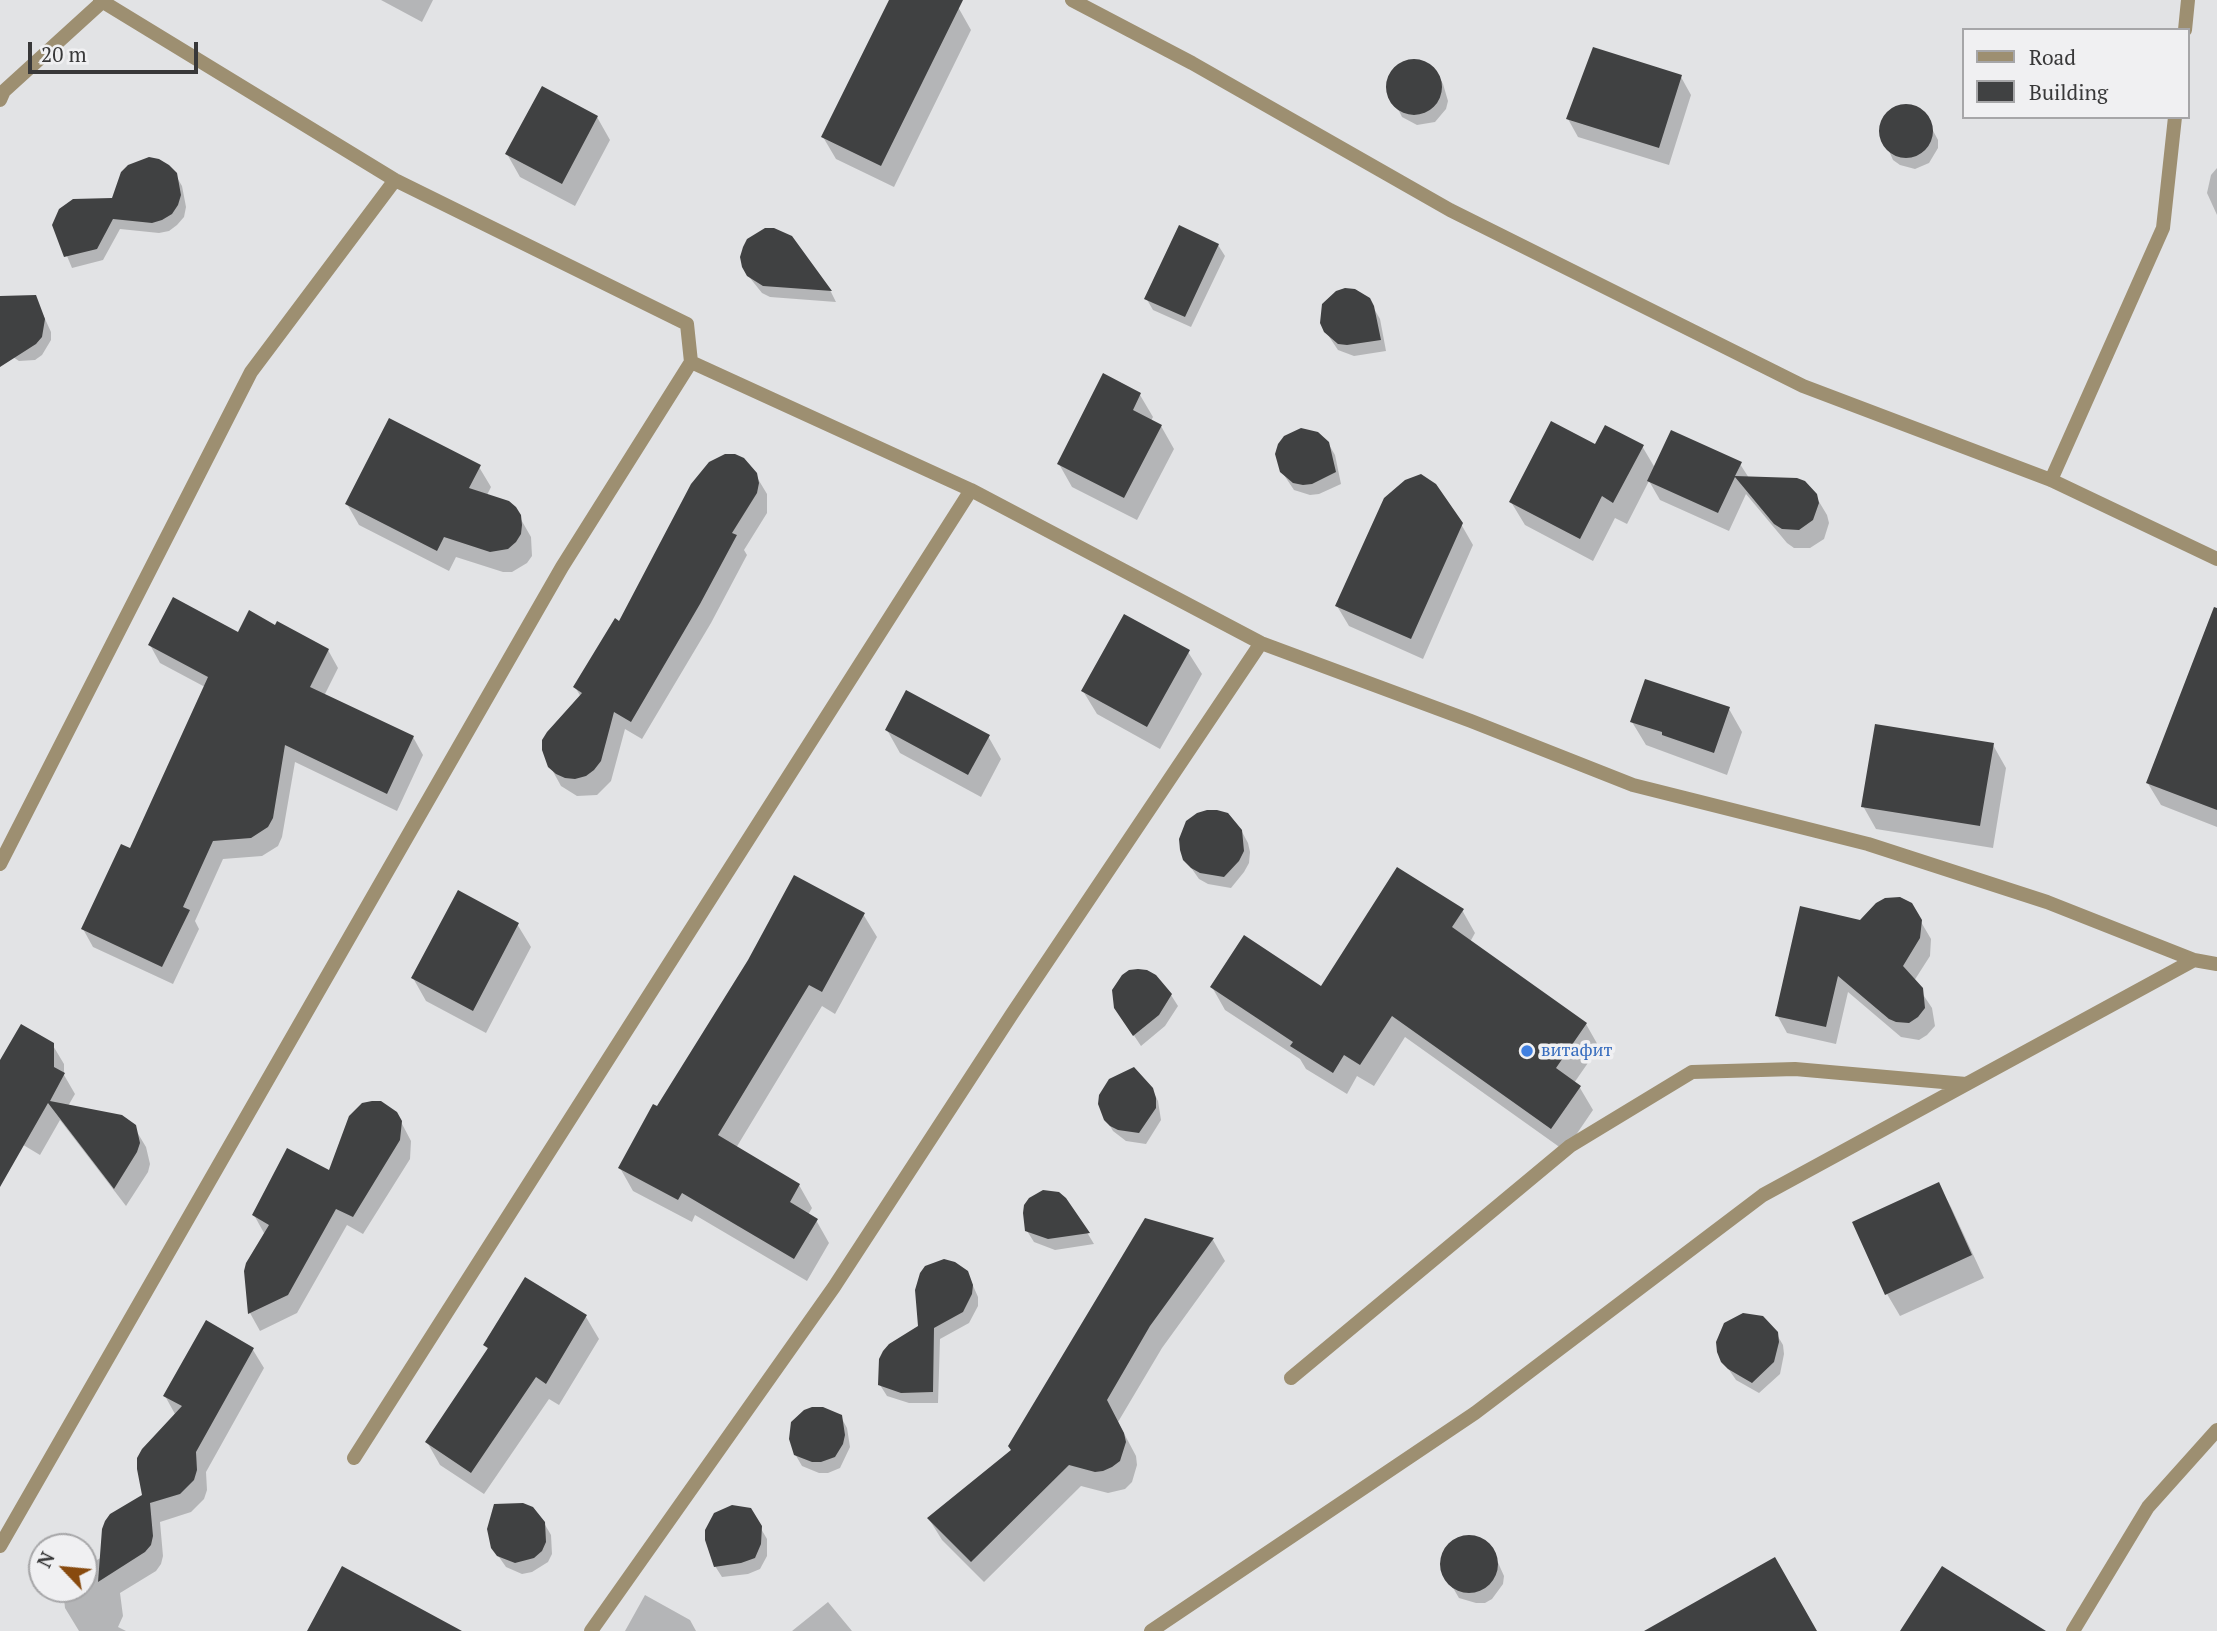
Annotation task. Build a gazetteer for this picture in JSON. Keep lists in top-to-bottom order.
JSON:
{
  "places": ["витафит"],
  "legend": ["Road", "Building"],
  "scale_bar": "20 m",
  "north": "top left"
}
